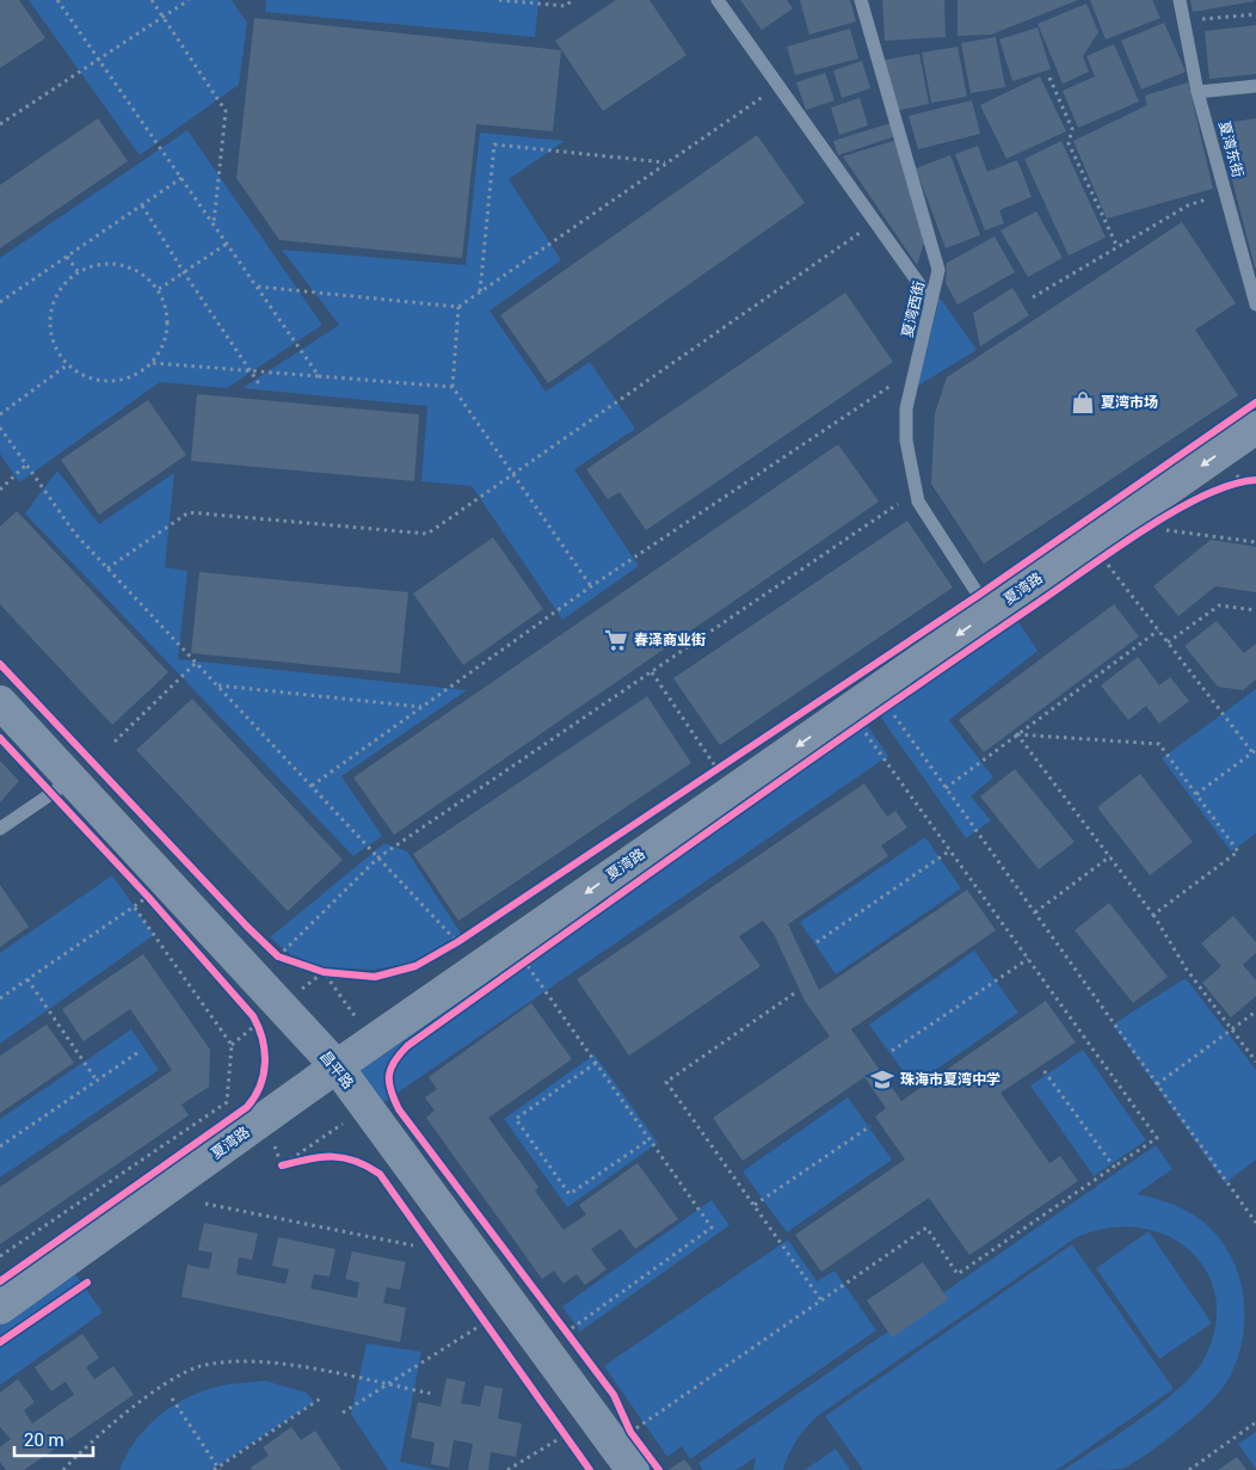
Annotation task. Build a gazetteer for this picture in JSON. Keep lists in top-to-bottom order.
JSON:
{
  "streets": {
    "street": ["夏湾路", "昌平路"],
    "lane": ["夏湾东街", "夏湾西街"]
  },
  "crossings": [
    ["夏湾西街", "夏湾路"],
    ["夏湾路", "昌平路"]
  ],
  "one_way": ["夏湾路"],
  "places": {
    "shop": ["夏湾市场"],
    "supermarket": ["春泽商业街"],
    "school or university": ["珠海市夏湾中学"]
  },
  "scale_bar": "20 m"
}
